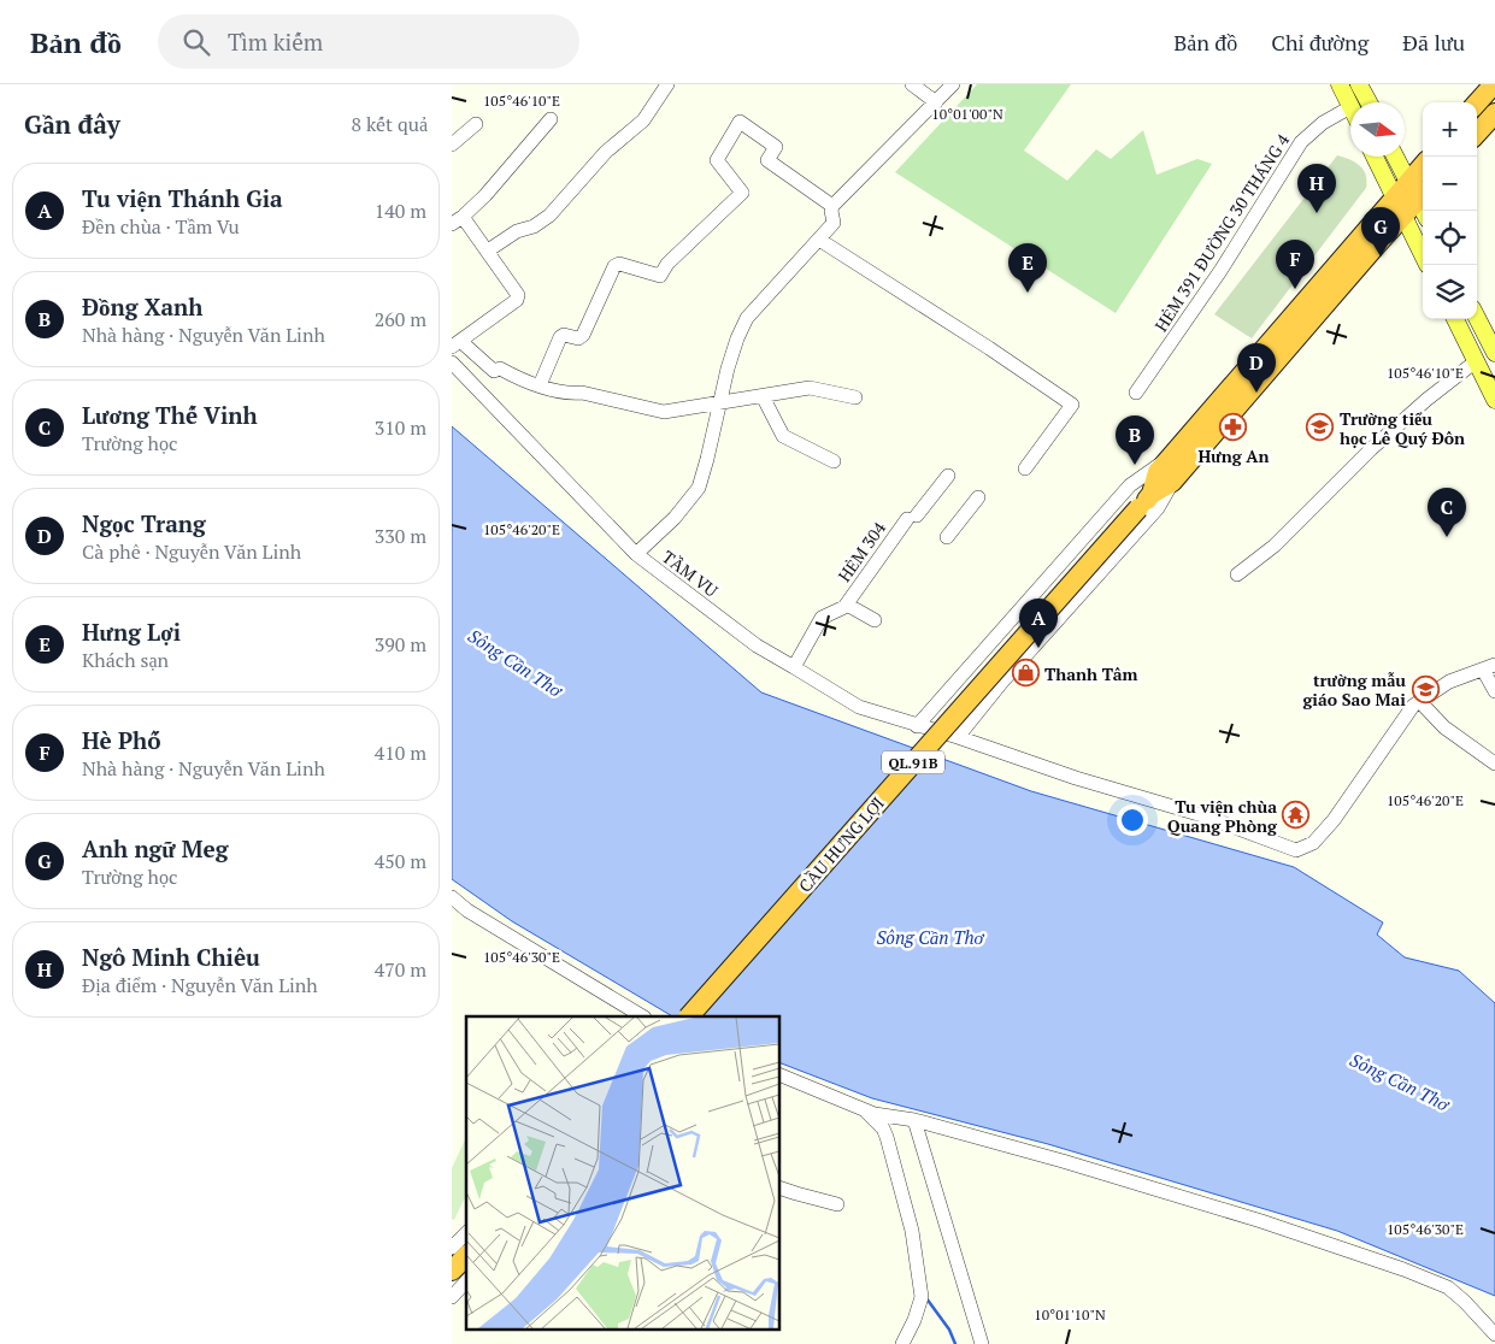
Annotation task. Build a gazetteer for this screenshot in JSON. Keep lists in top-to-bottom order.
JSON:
{
  "streets": {
    "highway": ["QL.91B", "CẦU HƯNG LỢI"],
    "street": ["HẺM 391 ĐƯỜNG 30 THÁNG 4", "HẺM 304", "TẦM VU"]
  },
  "crossings": [
    ["HẺM 304", "TẦM VU"],
    ["QL.91B", "CẦU HƯNG LỢI"]
  ],
  "water": ["Sông Cần Thơ"],
  "places": {
    "pharmacy": ["Hưng An"],
    "school or university": ["Trường tiểu học Lê Quý Đôn", "trường mẫu giáo Sao Mai"],
    "shop": ["Thanh Tâm"],
    "temple": ["Tu viện chùa Quang Phòng"]
  },
  "north": "right",
  "page": {
    "header": "Bản đồ",
    "search": "Tìm kiếm",
    "nav": ["Bản đồ", "Chỉ đường", "Đã lưu"],
    "heading": ["Gần đây", "8 kết quả"],
    "map_buttons": ["+", "−"],
    "list": [
      {
        "mark": "A",
        "name": "Tu viện Thánh Gia",
        "note": "Đền chùa · Tầm Vu",
        "value": "140 m"
      },
      {
        "mark": "B",
        "name": "Đồng Xanh",
        "note": "Nhà hàng · Nguyễn Văn Linh",
        "value": "260 m"
      },
      {
        "mark": "C",
        "name": "Lương Thế Vinh",
        "note": "Trường học",
        "value": "310 m"
      },
      {
        "mark": "D",
        "name": "Ngọc Trang",
        "note": "Cà phê · Nguyễn Văn Linh",
        "value": "330 m"
      },
      {
        "mark": "E",
        "name": "Hưng Lợi",
        "note": "Khách sạn",
        "value": "390 m"
      },
      {
        "mark": "F",
        "name": "Hè Phố",
        "note": "Nhà hàng · Nguyễn Văn Linh",
        "value": "410 m"
      },
      {
        "mark": "G",
        "name": "Anh ngữ Meg",
        "note": "Trường học",
        "value": "450 m"
      },
      {
        "mark": "H",
        "name": "Ngô Minh Chiêu",
        "note": "Địa điểm · Nguyễn Văn Linh",
        "value": "470 m"
      }
    ],
    "pins": [
      "H",
      "G",
      "F",
      "E",
      "D",
      "B",
      "C",
      "A"
    ]
  },
  "coordinates": [
    "105°46'10\"E",
    "10°01'00\"N",
    "105°46'20\"E",
    "105°46'30\"E",
    "10°01'10\"N"
  ]
}
